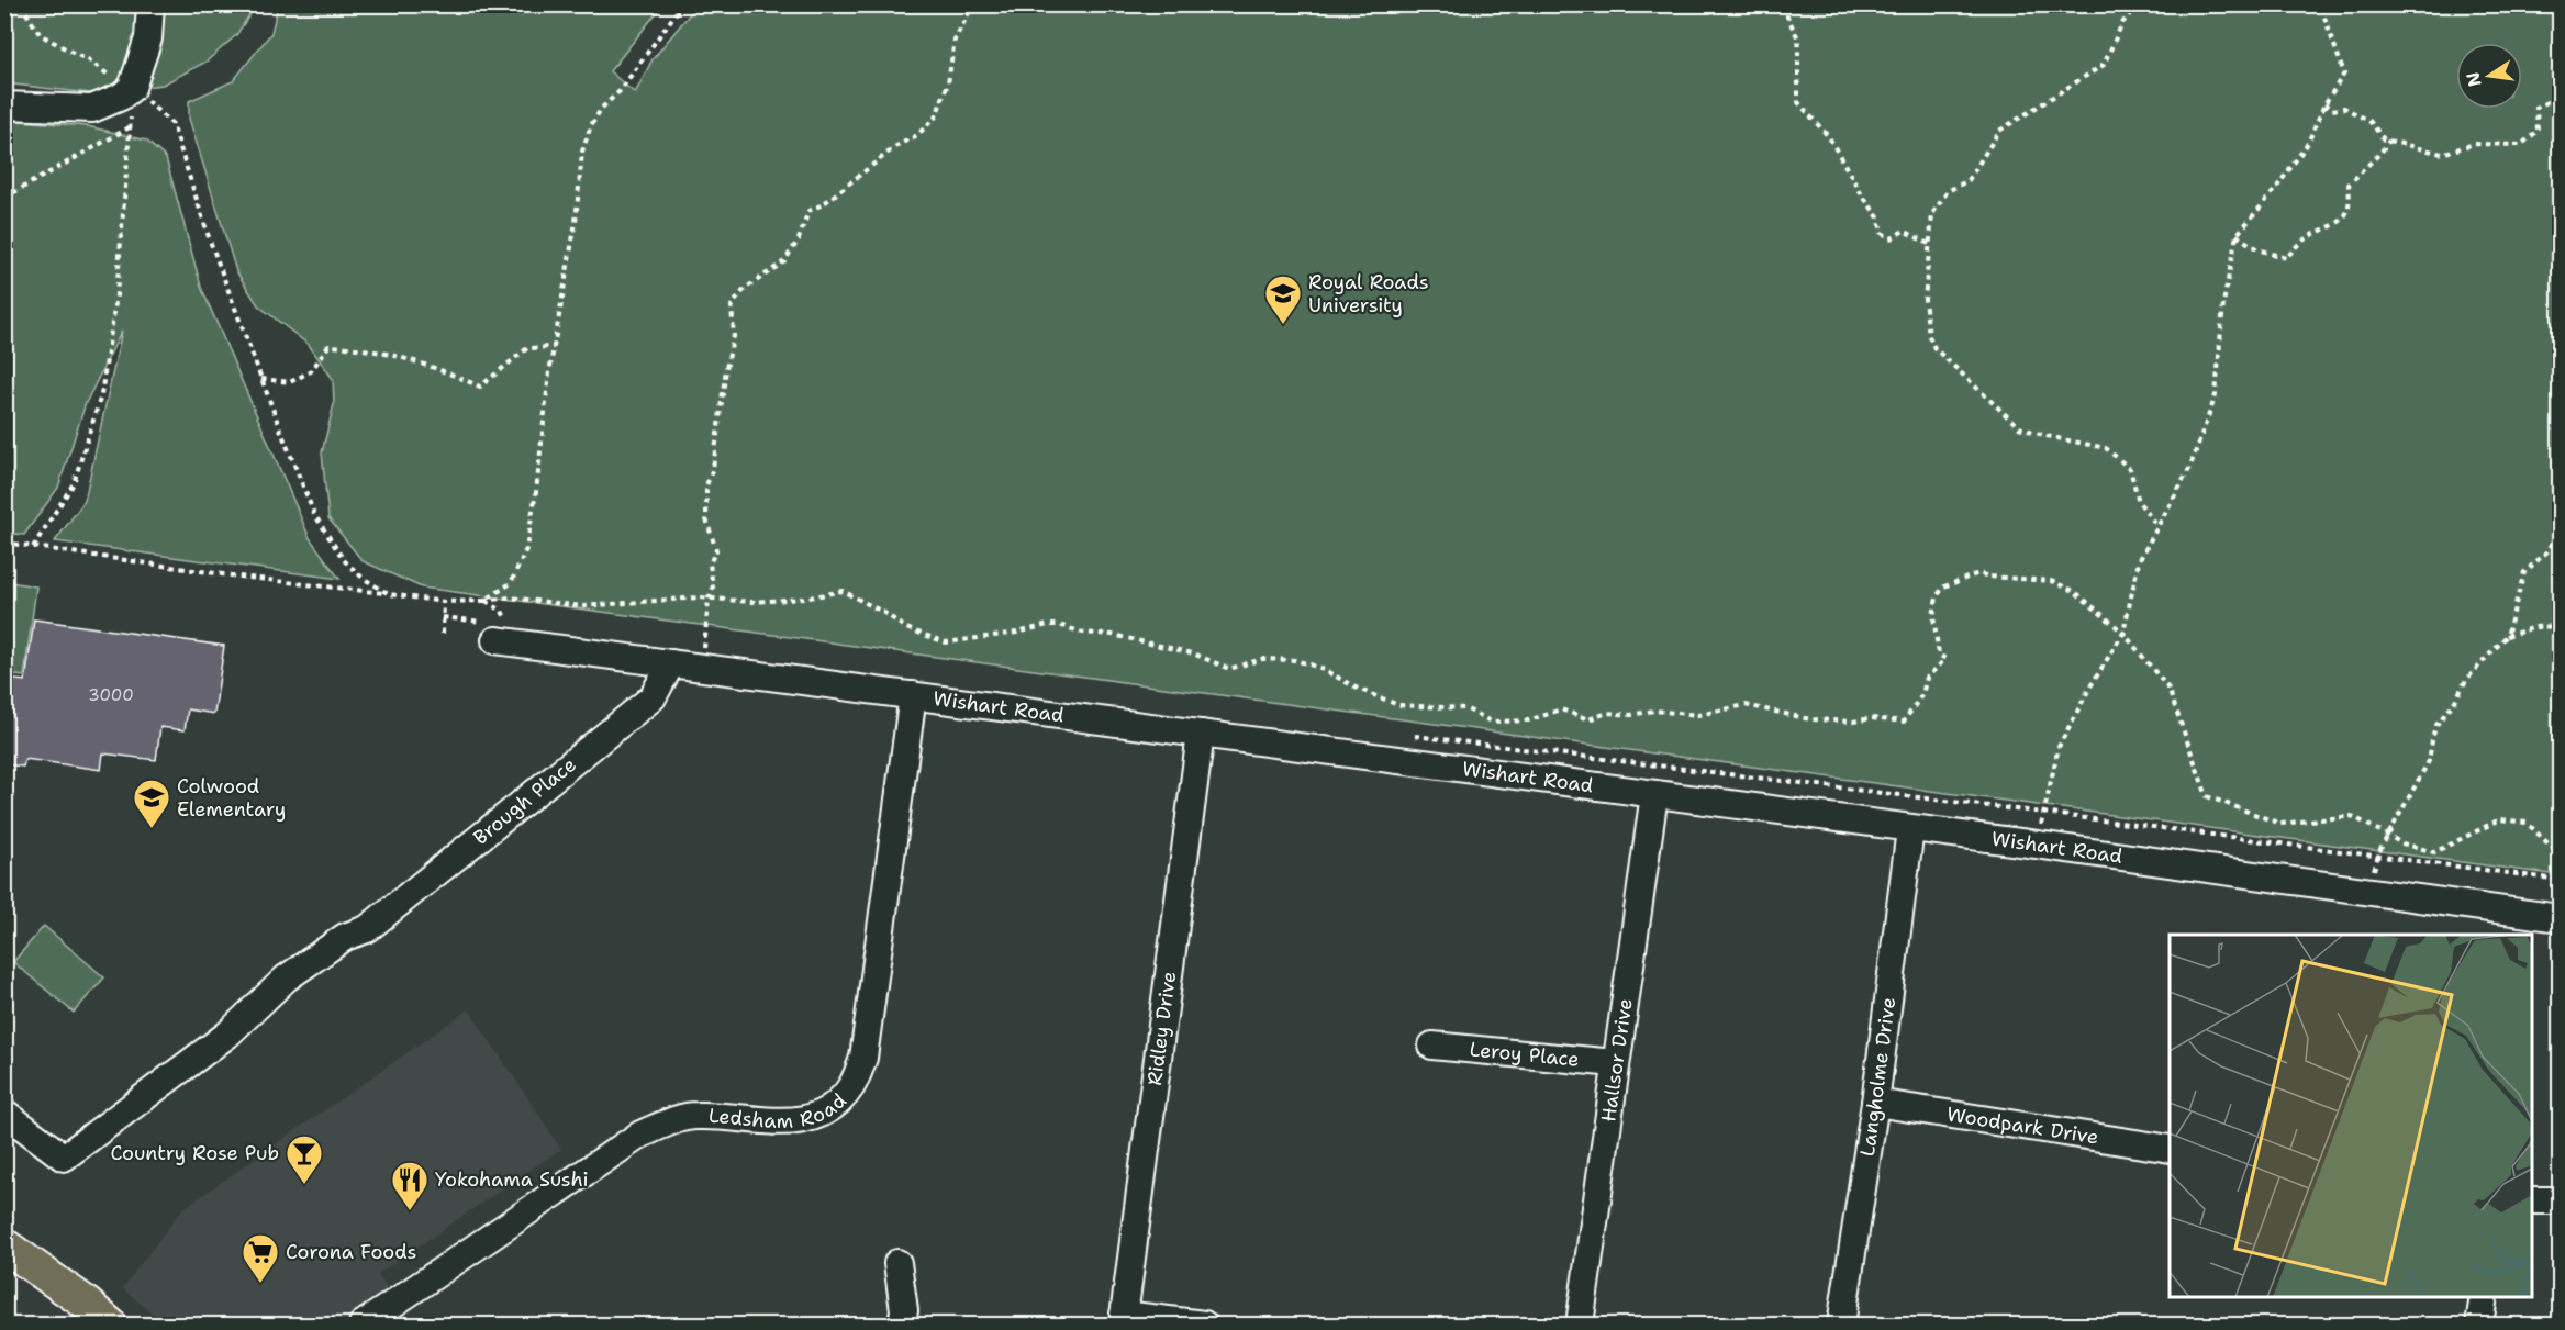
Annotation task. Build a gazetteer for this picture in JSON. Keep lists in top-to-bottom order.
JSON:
{
  "streets": {
    "street": [
      "Wishart Road",
      "Brough Place",
      "Ridley Drive",
      "Leroy Place",
      "Hallsor Drive",
      "Langholme Drive",
      "Ledsham Road",
      "Woodpark Drive"
    ]
  },
  "crossings": [
    ["Wishart Road", "Brough Place"],
    ["Wishart Road", "Ridley Drive"],
    ["Wishart Road", "Hallsor Drive"],
    ["Wishart Road", "Langholme Drive"],
    ["Wishart Road", "Ledsham Road"],
    ["Leroy Place", "Hallsor Drive"],
    ["Langholme Drive", "Woodpark Drive"]
  ],
  "places": {
    "school or university": ["Royal Roads University", "Colwood Elementary"],
    "bar": ["Country Rose Pub"],
    "restaurant": ["Yokohama Sushi"],
    "supermarket": ["Corona Foods"]
  },
  "house_numbers": ["3000"],
  "north": "left"
}
